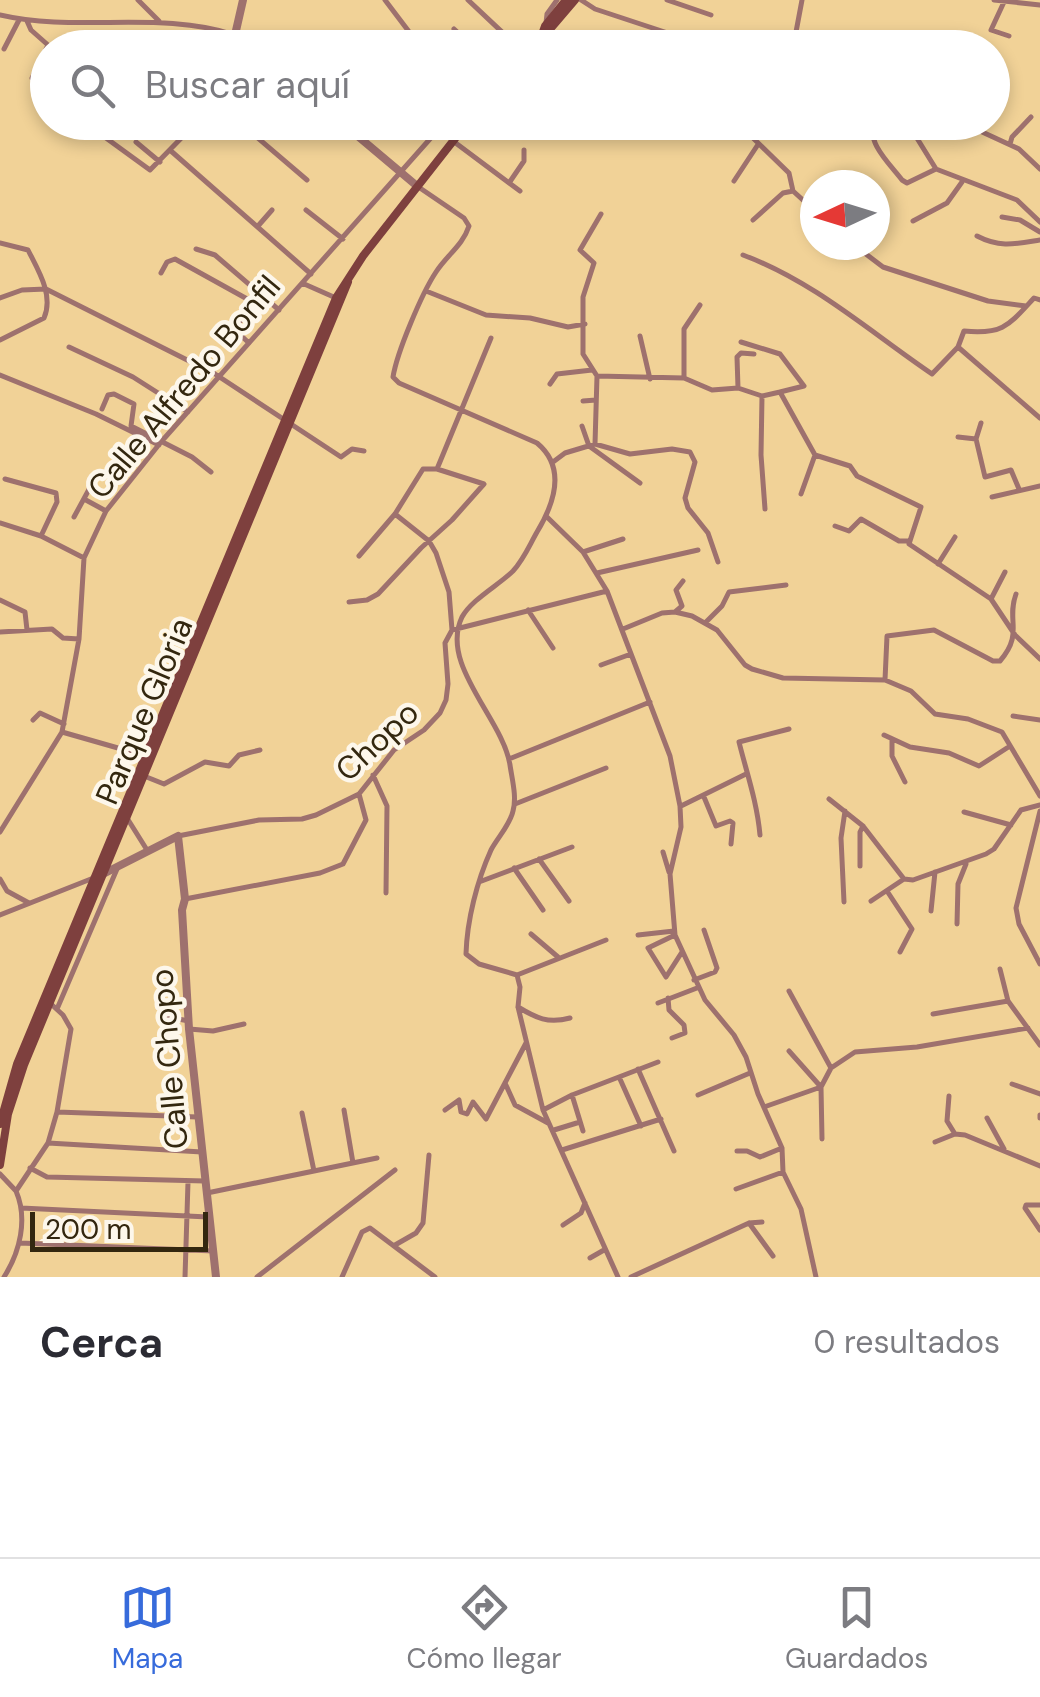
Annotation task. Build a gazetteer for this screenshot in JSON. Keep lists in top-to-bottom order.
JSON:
{
  "streets": {
    "main road": ["Parque Gloria"],
    "street": ["Calle Alfredo Bonfil", "Chopo", "Calle Chopo"]
  },
  "crossings": [
    ["Chopo", "Calle Chopo"]
  ],
  "scale_bar": "200 m",
  "north": "left",
  "page": {
    "search": "Buscar aquí",
    "scale": "200 m",
    "heading": ["Cerca", "0 resultados"],
    "nav": ["Mapa", "Cómo llegar", "Guardados"]
  }
}
